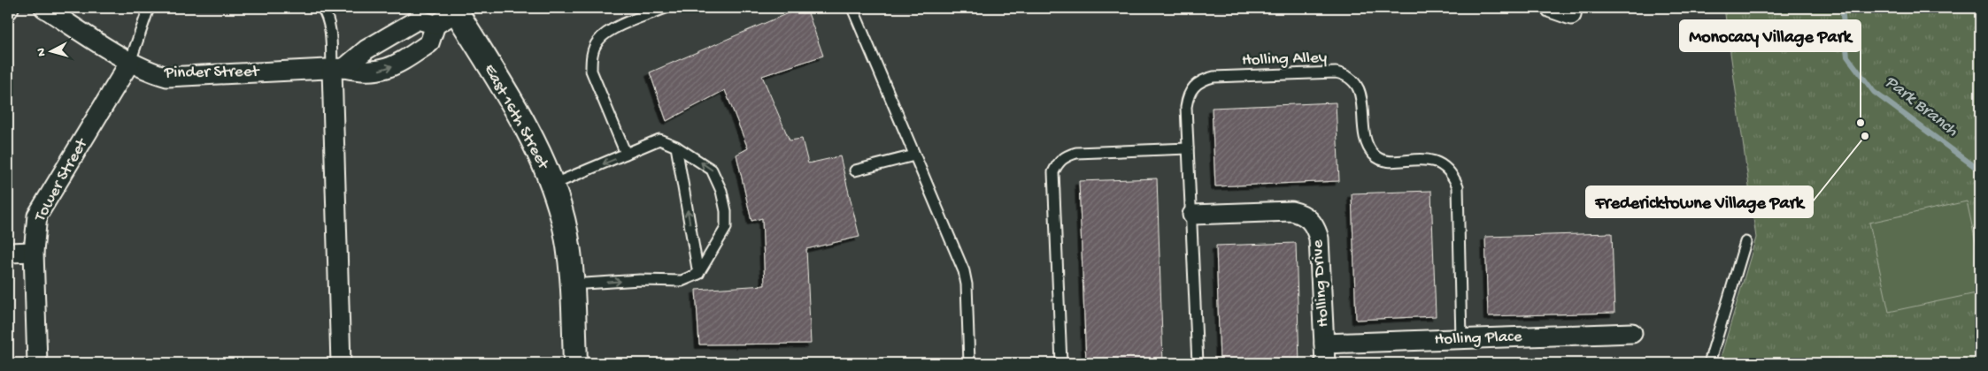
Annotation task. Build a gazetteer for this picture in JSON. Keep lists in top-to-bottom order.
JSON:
{
  "streets": {
    "street": [
      "Pinder Street",
      "East 16th Street",
      "Tower Street",
      "Holling Drive",
      "Holling Place"
    ],
    "lane": ["Holling Alley"]
  },
  "crossings": [
    ["Holling Alley", "Holling Drive"],
    ["Holling Alley", "Holling Place"],
    ["Pinder Street", "Tower Street"],
    ["Holling Drive", "Holling Place"]
  ],
  "water": ["Park Branch"],
  "places": ["Monocacy Village Park", "Fredericktowne Village Park"],
  "north": "left"
}
